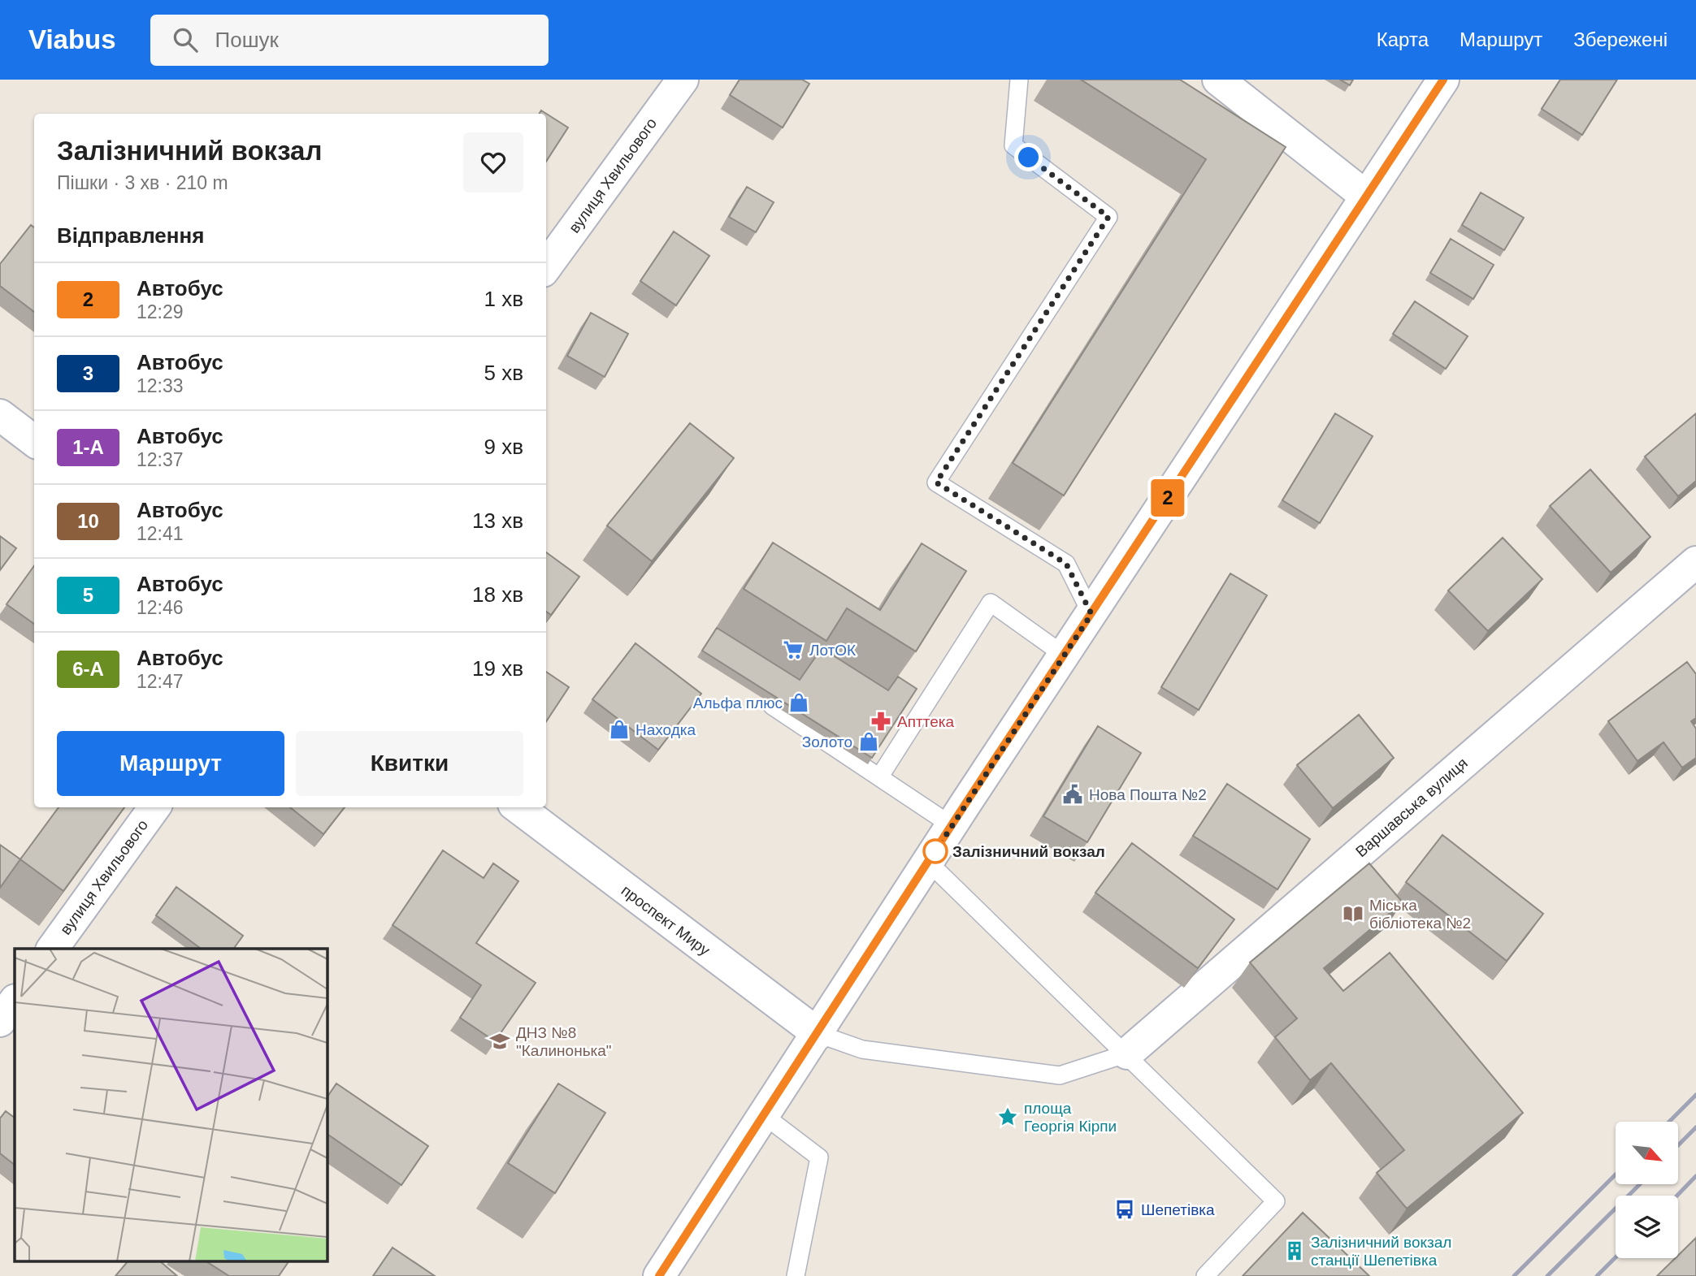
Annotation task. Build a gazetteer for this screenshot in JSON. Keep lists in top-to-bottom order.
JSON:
{
  "streets": {
    "street": ["вулиця Хвильового", "Варшавська вулиця", "проспект Миру"]
  },
  "places": {
    "supermarket": ["ЛотОК"],
    "shop": ["Альфа плюс", "Находка", "Золото"],
    "pharmacy": ["Апттека"],
    "public building": ["Нова Пошта №2"],
    "other": ["Залізничний вокзал"],
    "library": ["Міська бібліотека №2"],
    "school or university": ["ДНЗ №8 \"Калинонька\""],
    "place": ["площа Георгія Кірпи"],
    "bus stop": ["Шепетівка"],
    "building": ["Залізничний вокзал станції Шепетівка"]
  },
  "lines": ["bus line 2"],
  "north": "bottom right",
  "page": {
    "header": "Viabus",
    "search": "Пошук",
    "nav": ["Карта", "Маршрут", "Збережені"],
    "on_map": "2",
    "heading": [
      ["Залізничний вокзал", "Пішки · 3 хв · 210 m"],
      "Відправлення"
    ],
    "list": [
      {
        "mark": "2",
        "name": "Автобус",
        "note": "12:29",
        "value": "1 хв"
      },
      {
        "mark": "3",
        "name": "Автобус",
        "note": "12:33",
        "value": "5 хв"
      },
      {
        "mark": "1-А",
        "name": "Автобус",
        "note": "12:37",
        "value": "9 хв"
      },
      {
        "mark": "10",
        "name": "Автобус",
        "note": "12:41",
        "value": "13 хв"
      },
      {
        "mark": "5",
        "name": "Автобус",
        "note": "12:46",
        "value": "18 хв"
      },
      {
        "mark": "6-А",
        "name": "Автобус",
        "note": "12:47",
        "value": "19 хв"
      }
    ],
    "buttons": ["Маршрут", "Квитки"]
  }
}
